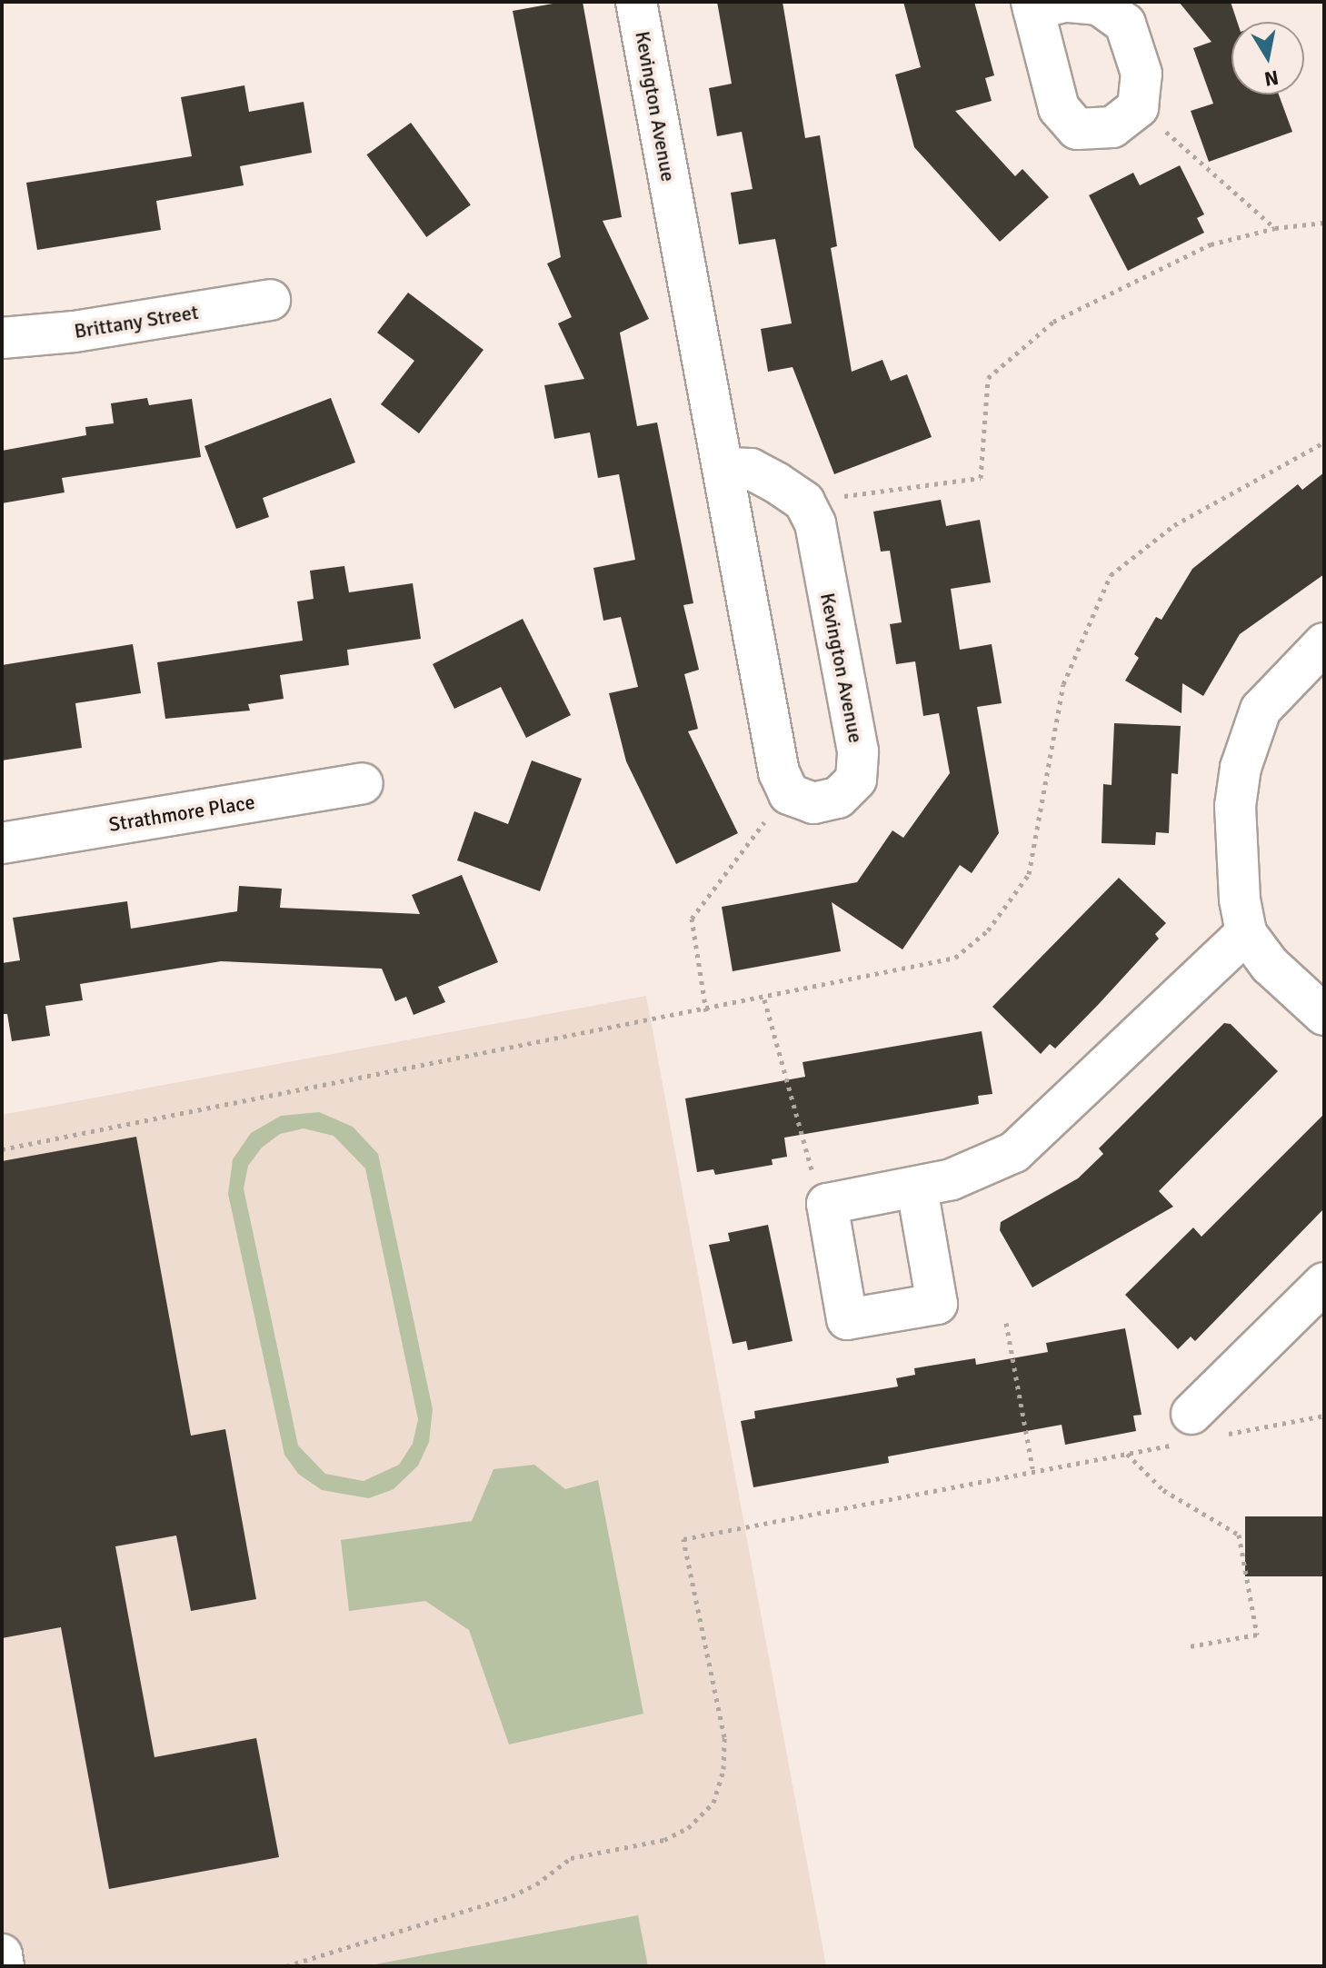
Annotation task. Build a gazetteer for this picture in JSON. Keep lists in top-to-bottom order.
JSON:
{
  "streets": {
    "street": ["Kevington Avenue", "Brittany Street", "Strathmore Place"]
  },
  "north": "bottom"
}
